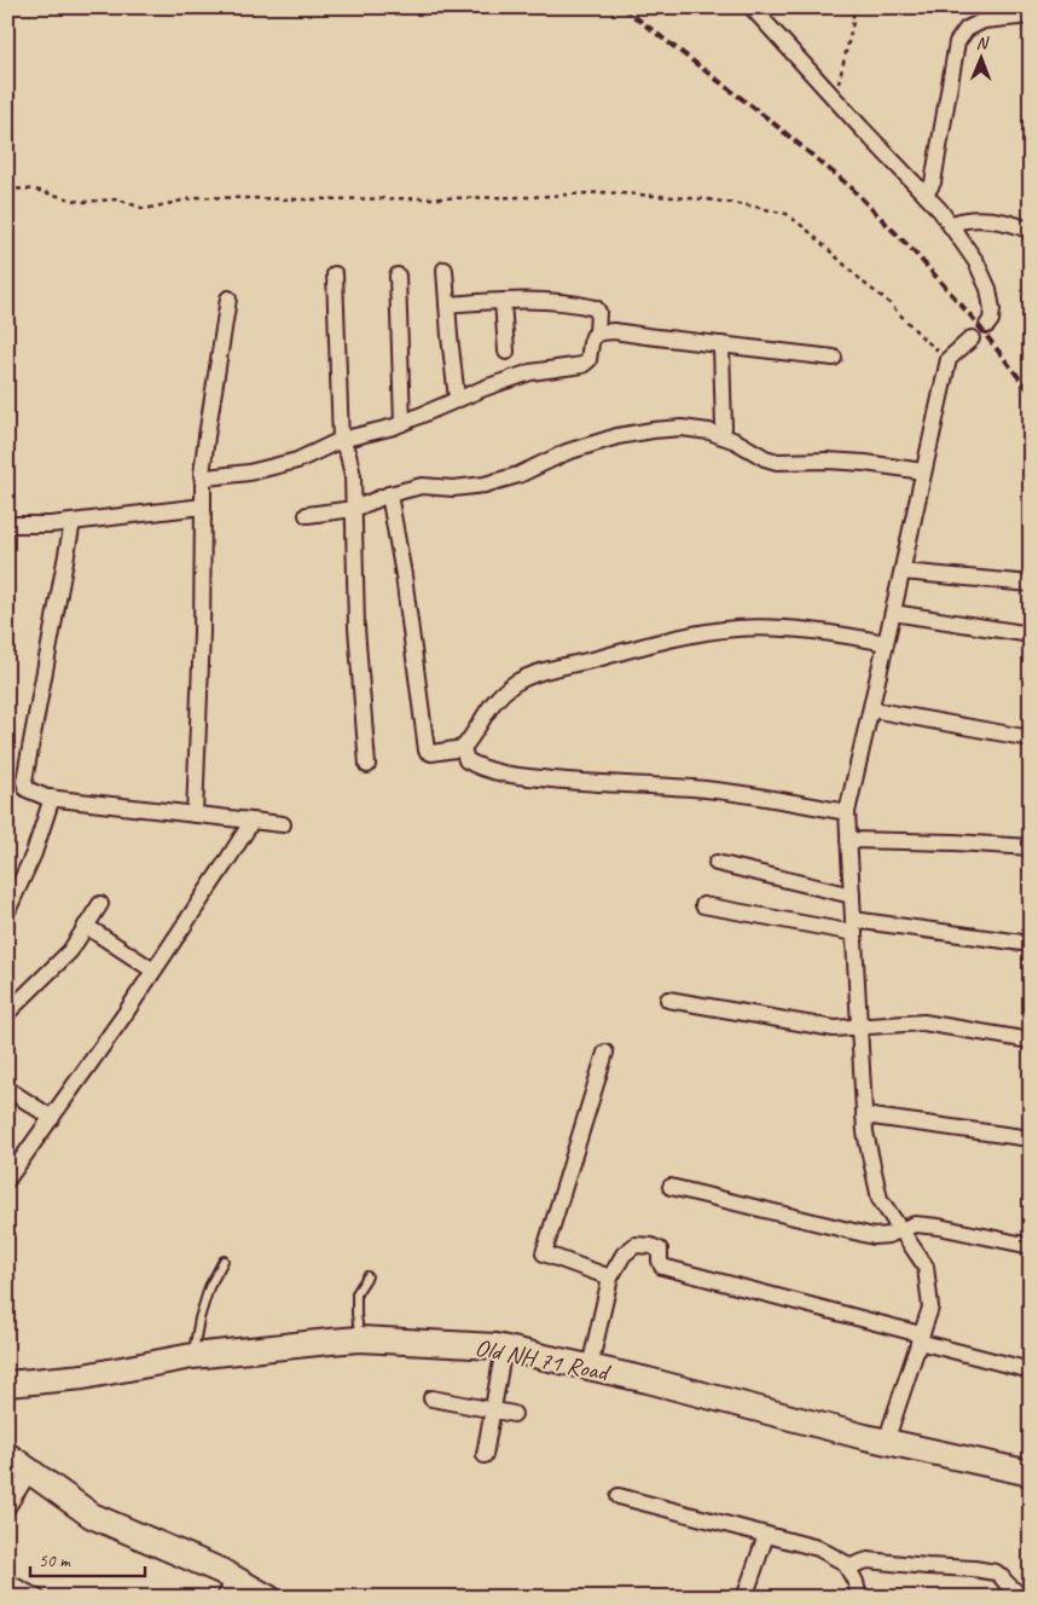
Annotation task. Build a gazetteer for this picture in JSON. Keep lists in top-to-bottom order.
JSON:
{
  "streets": {
    "main road": ["Old NH 71 Road"]
  },
  "scale_bar": "50 m",
  "north": "top"
}
